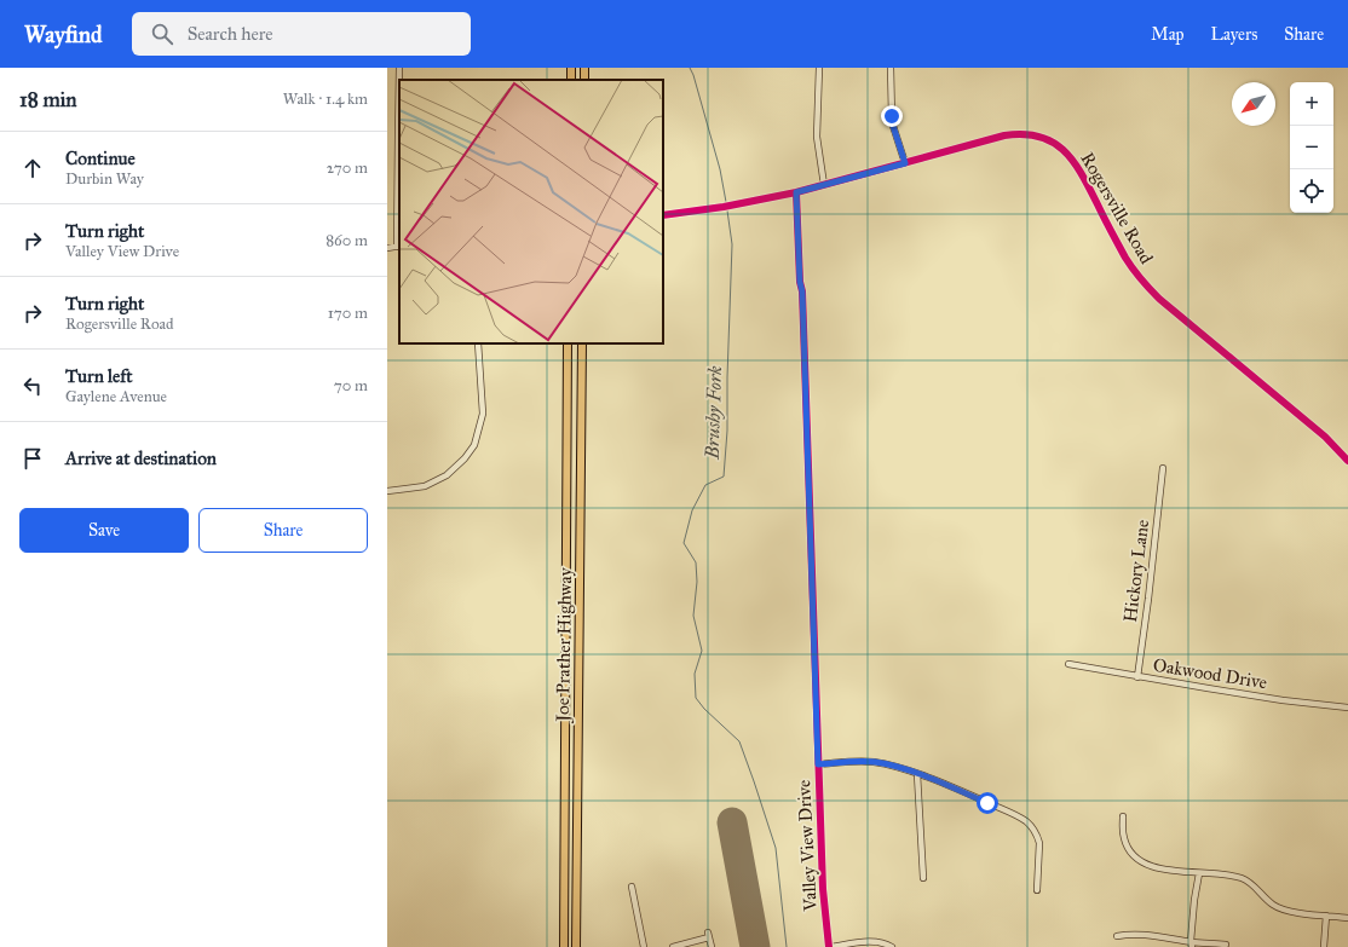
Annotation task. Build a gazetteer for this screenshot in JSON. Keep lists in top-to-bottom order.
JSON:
{
  "streets": {
    "highway": ["Joe Prather Highway"],
    "street": [
      "Rogersville Road",
      "Hickory Lane",
      "Oakwood Drive",
      "Valley View Drive"
    ]
  },
  "crossings": [
    ["Rogersville Road", "Valley View Drive"],
    ["Hickory Lane", "Oakwood Drive"]
  ],
  "water": ["Brushy Fork"],
  "north": "bottom left",
  "page": {
    "header": "Wayfind",
    "search": "Search here",
    "nav": ["Map", "Layers", "Share"],
    "heading": ["18 min", "Walk · 1.4 km"],
    "map_buttons": ["+", "−"],
    "list": [
      ["Continue", "Durbin Way", "270 m"],
      ["Turn right", "Valley View Drive", "860 m"],
      ["Turn right", "Rogersville Road", "170 m"],
      ["Turn left", "Gaylene Avenue", "70 m"],
      "Arrive at destination"
    ],
    "buttons": ["Save", "Share"]
  }
}
